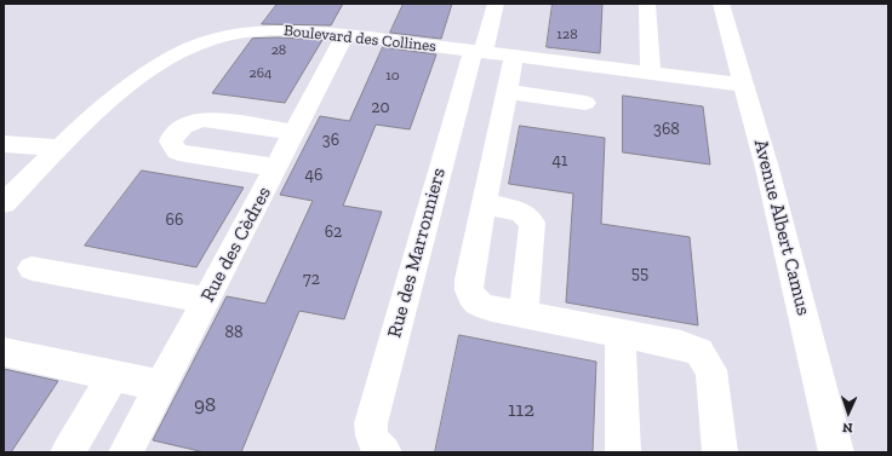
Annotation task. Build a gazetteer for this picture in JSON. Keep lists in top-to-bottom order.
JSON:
{
  "streets": {
    "street": [
      "Boulevard des Collines",
      "Avenue Albert Camus",
      "Rue des Cèdres",
      "Rue des Marronniers"
    ]
  },
  "crossings": [
    ["Boulevard des Collines", "Avenue Albert Camus"],
    ["Boulevard des Collines", "Rue des Cèdres"],
    ["Boulevard des Collines", "Rue des Marronniers"]
  ],
  "house_numbers": [
    "128",
    "28",
    "264",
    "10",
    "20",
    "368",
    "36",
    "41",
    "46",
    "66",
    "62",
    "55",
    "72",
    "88",
    "98",
    "112"
  ],
  "north": "bottom"
}
